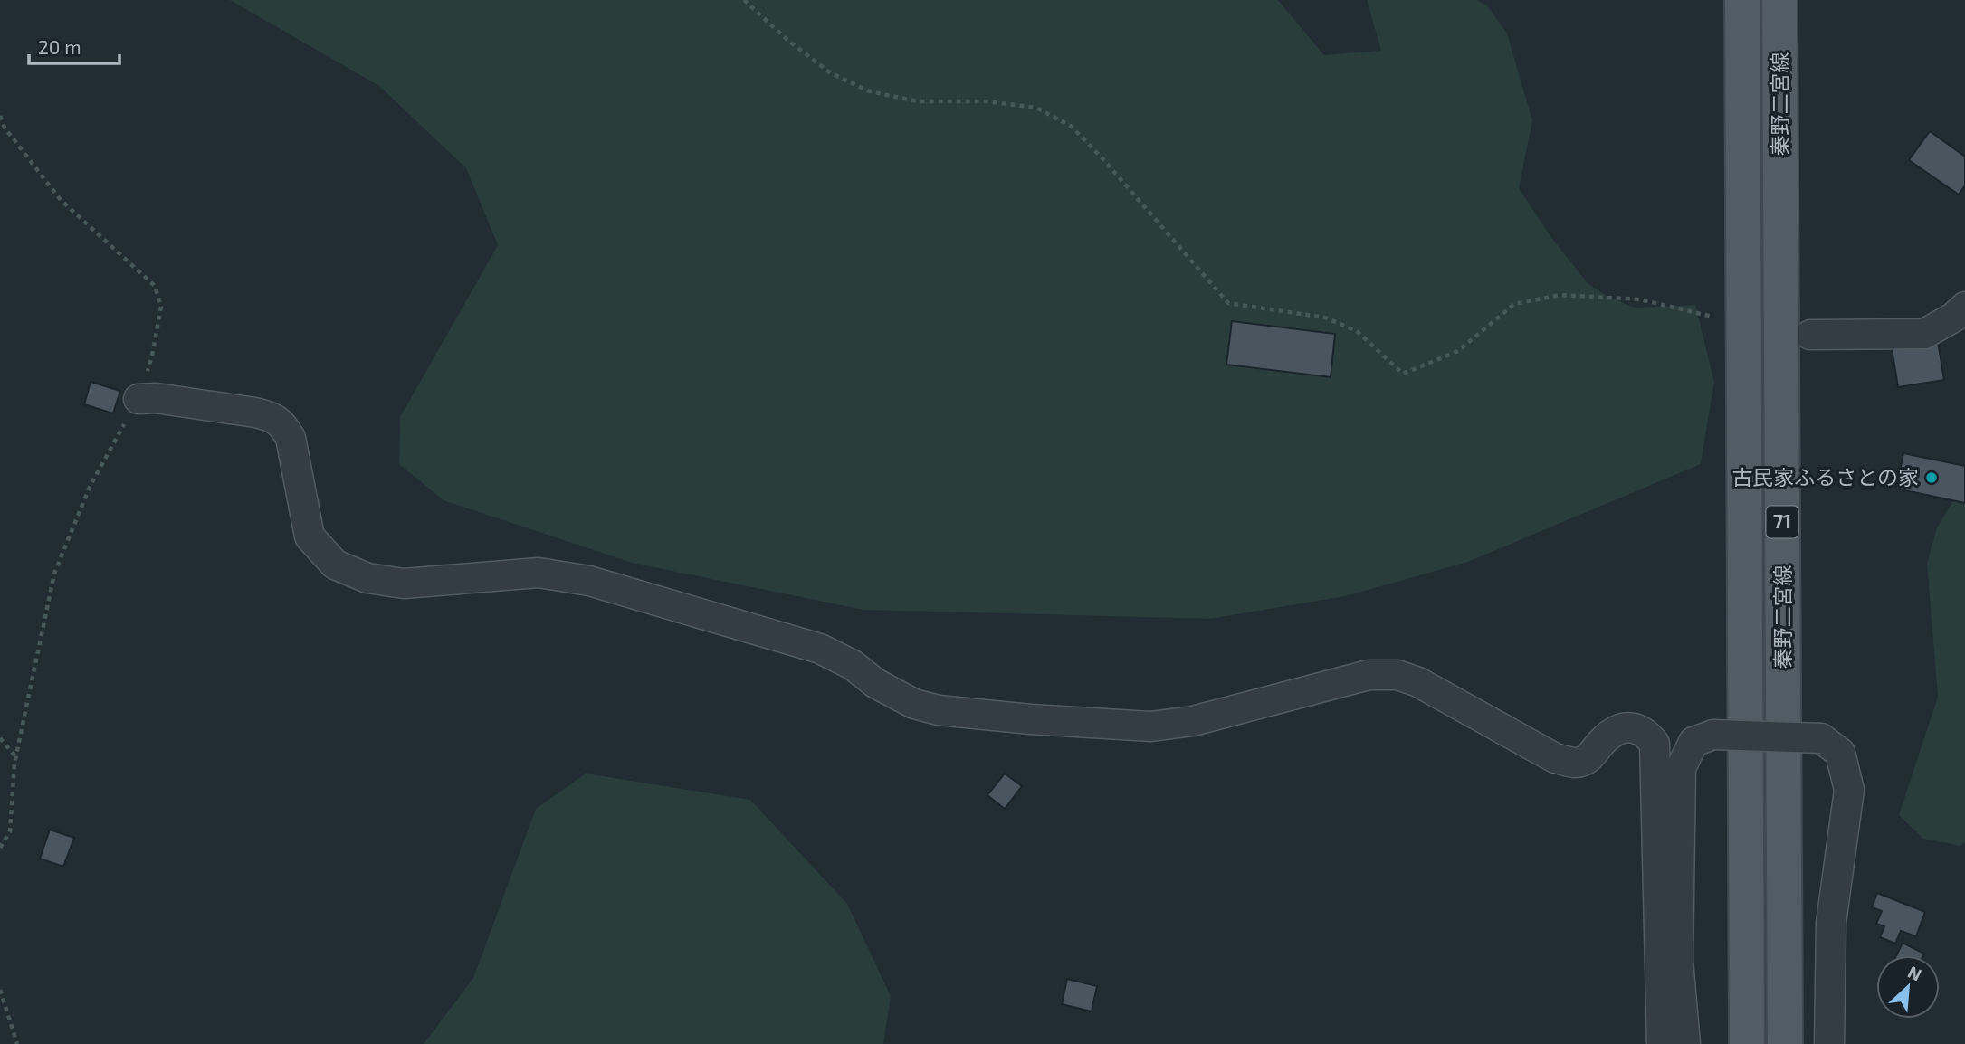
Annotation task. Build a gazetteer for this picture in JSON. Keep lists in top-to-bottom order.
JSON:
{
  "streets": {
    "main road": ["秦野二宮線", "71"]
  },
  "places": ["古民家ふるさとの家"],
  "scale_bar": "20 m",
  "north": "top right"
}
